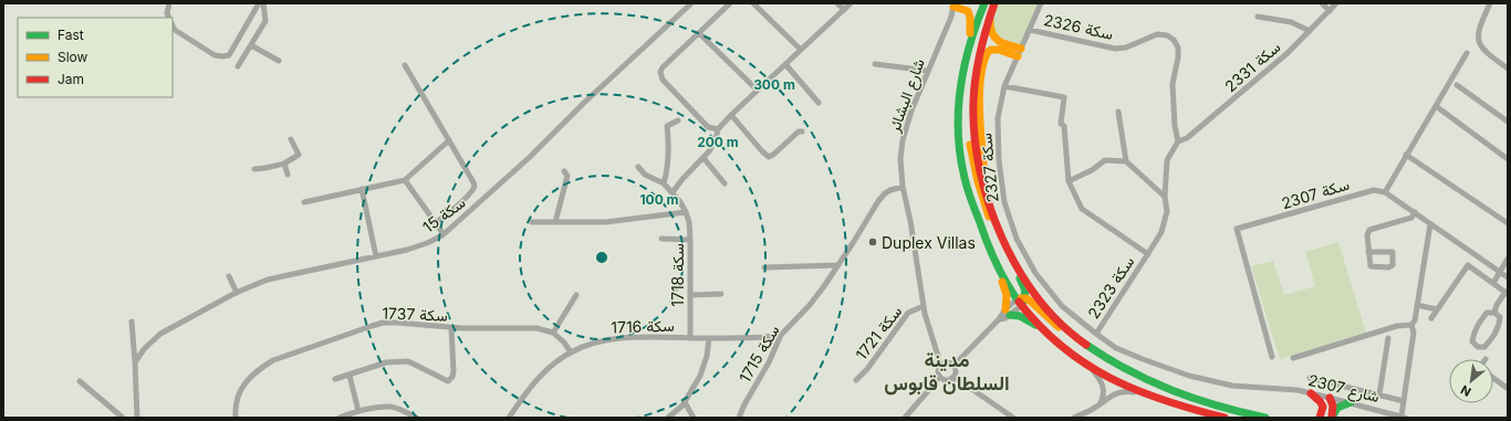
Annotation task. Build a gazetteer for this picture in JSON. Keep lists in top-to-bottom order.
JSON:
{
  "streets": {
    "street": [
      "سكة 2326",
      "سكة 2331",
      "شارع البشائر",
      "سكة 2327",
      "سكة 2307",
      "سكة 15",
      "سكة 1718",
      "سكة 2323",
      "سكة 1737",
      "سكة 1716",
      "سكة 1721",
      "سكة 1715",
      "2307 شارع"
    ]
  },
  "crossings": [
    ["سكة 2326", "سكة 2331"],
    ["سكة 2326", "سكة 2327"],
    ["سكة 2326", "سكة 2323"],
    ["سكة 2331", "سكة 2323"],
    ["شارع البشائر", "سكة 1721"],
    ["شارع البشائر", "سكة 1715"],
    ["سكة 2327", "سكة 2323"],
    ["سكة 2327", "2307 شارع"],
    ["سكة 1718", "سكة 1716"],
    ["سكة 2323", "2307 شارع"],
    ["سكة 1716", "سكة 1715"]
  ],
  "districts": ["مدينة السلطان قابوس"],
  "places": ["Duplex Villas"],
  "legend": ["Fast", "Slow", "Jam"],
  "north": "bottom left",
  "rings": ["300 m", "200 m", "100 m"]
}
